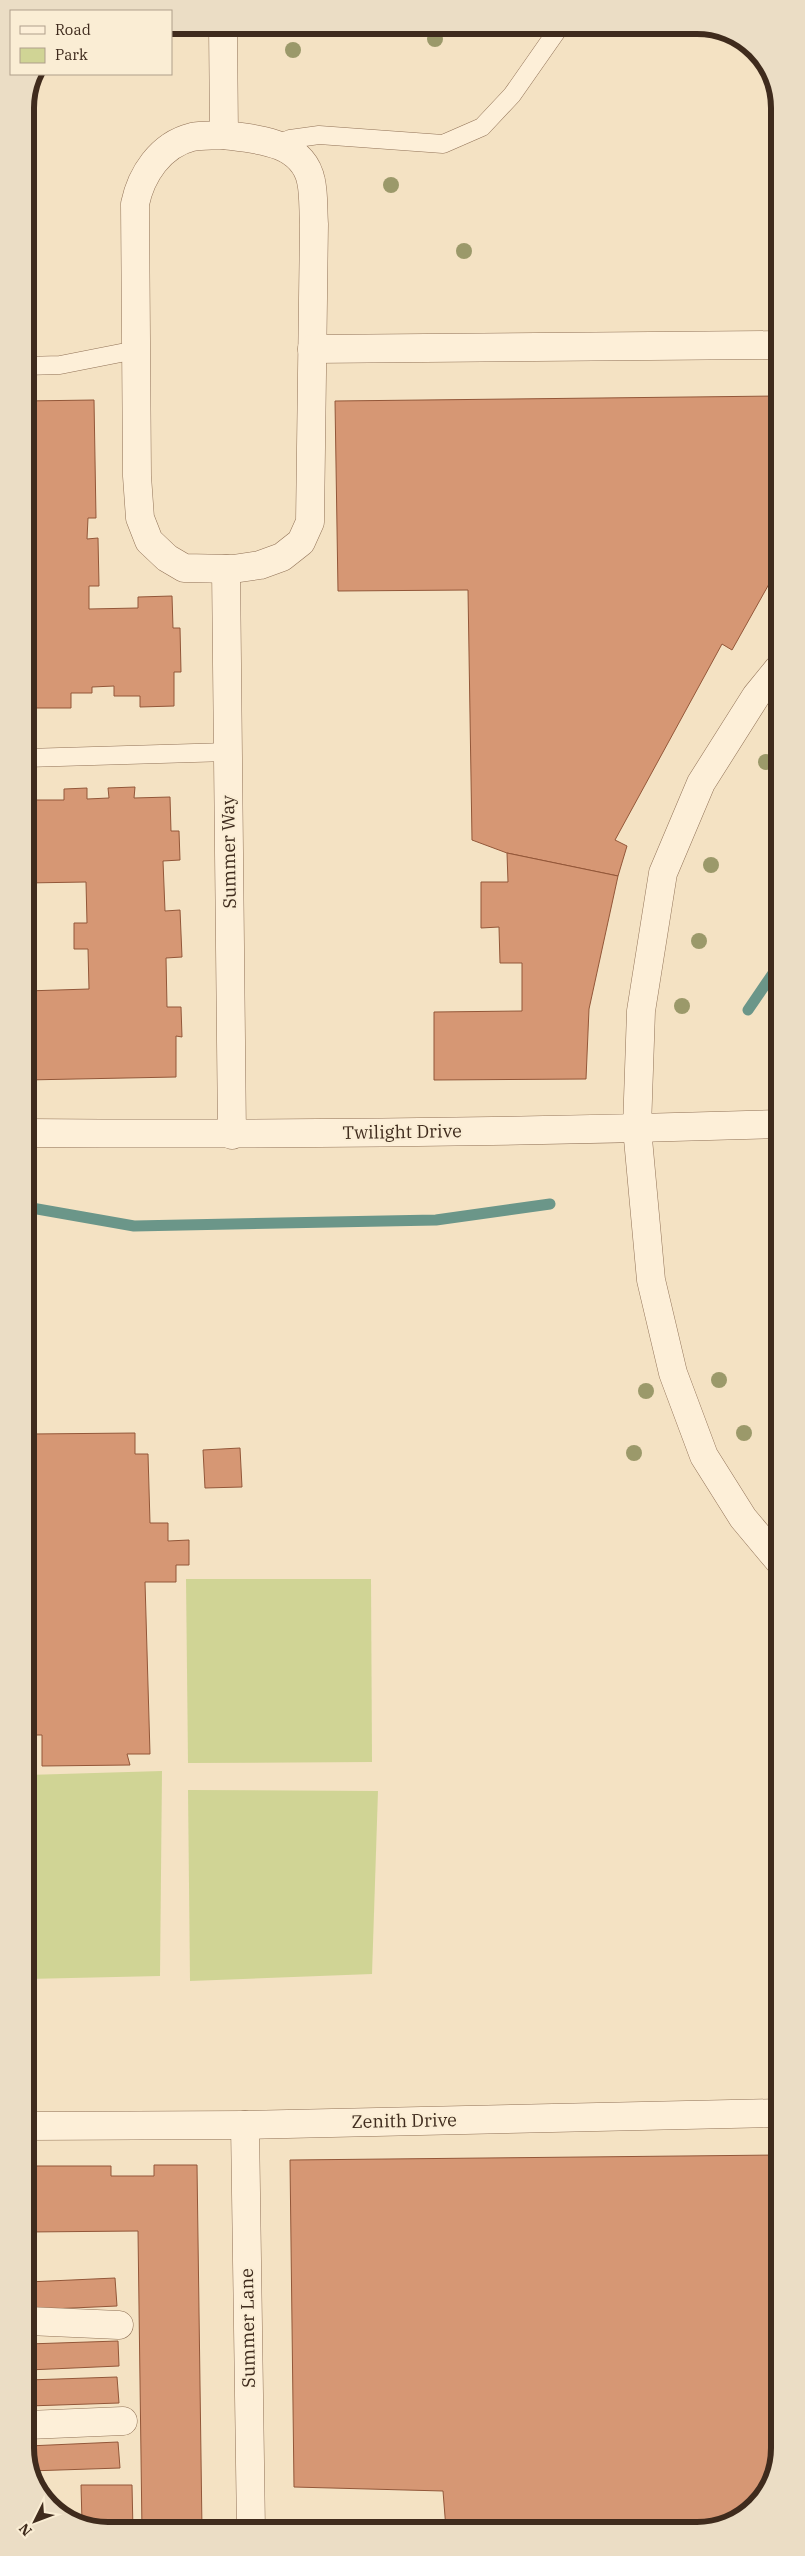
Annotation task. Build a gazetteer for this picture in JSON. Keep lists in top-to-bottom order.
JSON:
{
  "streets": {
    "street": [
      "Summer Way",
      "Twilight Drive",
      "Zenith Drive",
      "Summer Lane"
    ]
  },
  "crossings": [
    ["Summer Way", "Twilight Drive"],
    ["Zenith Drive", "Summer Lane"]
  ],
  "legend": ["Road", "Park"],
  "north": "bottom left"
}
